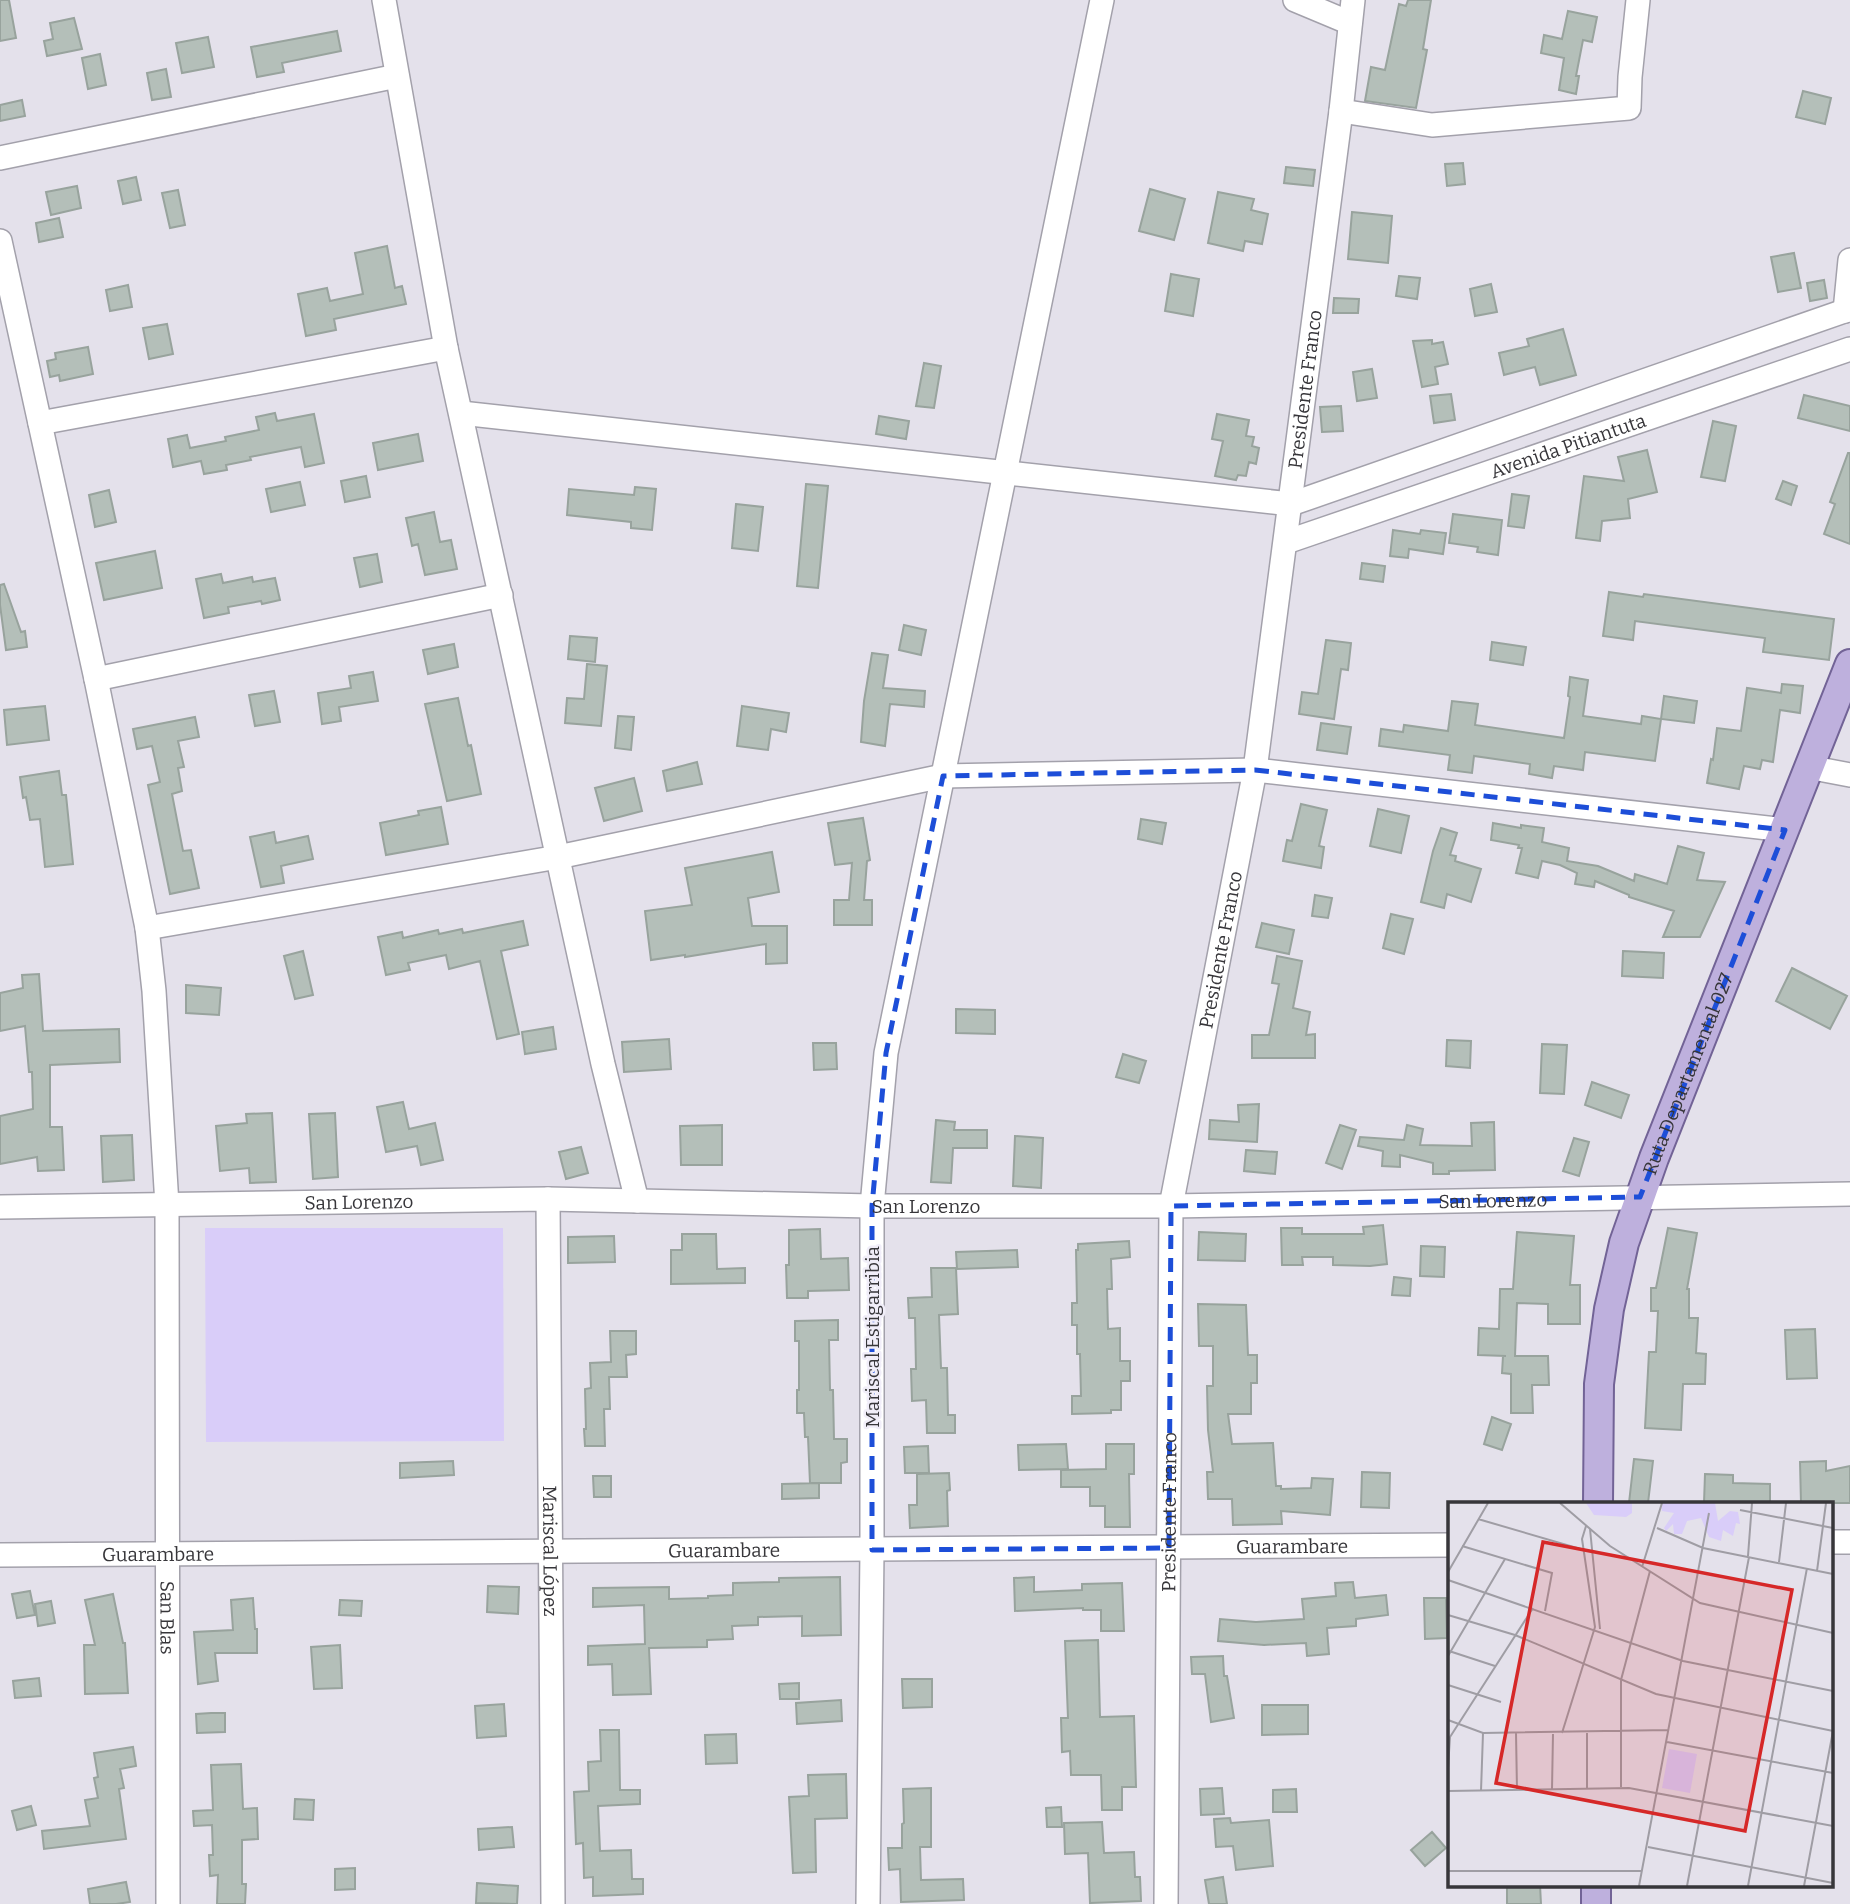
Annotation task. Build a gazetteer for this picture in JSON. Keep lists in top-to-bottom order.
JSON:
{
  "streets": {
    "main road": ["Ruta Departamental 027"],
    "street": [
      "Presidente Franco",
      "Avenida Pitiantuta",
      "San Lorenzo",
      "Mariscal Estigarribia",
      "Guarambare",
      "Mariscal López",
      "San Blas"
    ]
  },
  "crossings": [
    ["Presidente Franco", "Avenida Pitiantuta"],
    ["Presidente Franco", "San Lorenzo"],
    ["Presidente Franco", "Guarambare"],
    ["Ruta Departamental 027", "San Lorenzo"],
    ["San Lorenzo", "Mariscal Estigarribia"],
    ["San Lorenzo", "Mariscal López"],
    ["San Lorenzo", "San Blas"],
    ["Mariscal Estigarribia", "Guarambare"],
    ["Guarambare", "Mariscal López"],
    ["Guarambare", "San Blas"]
  ]
}
